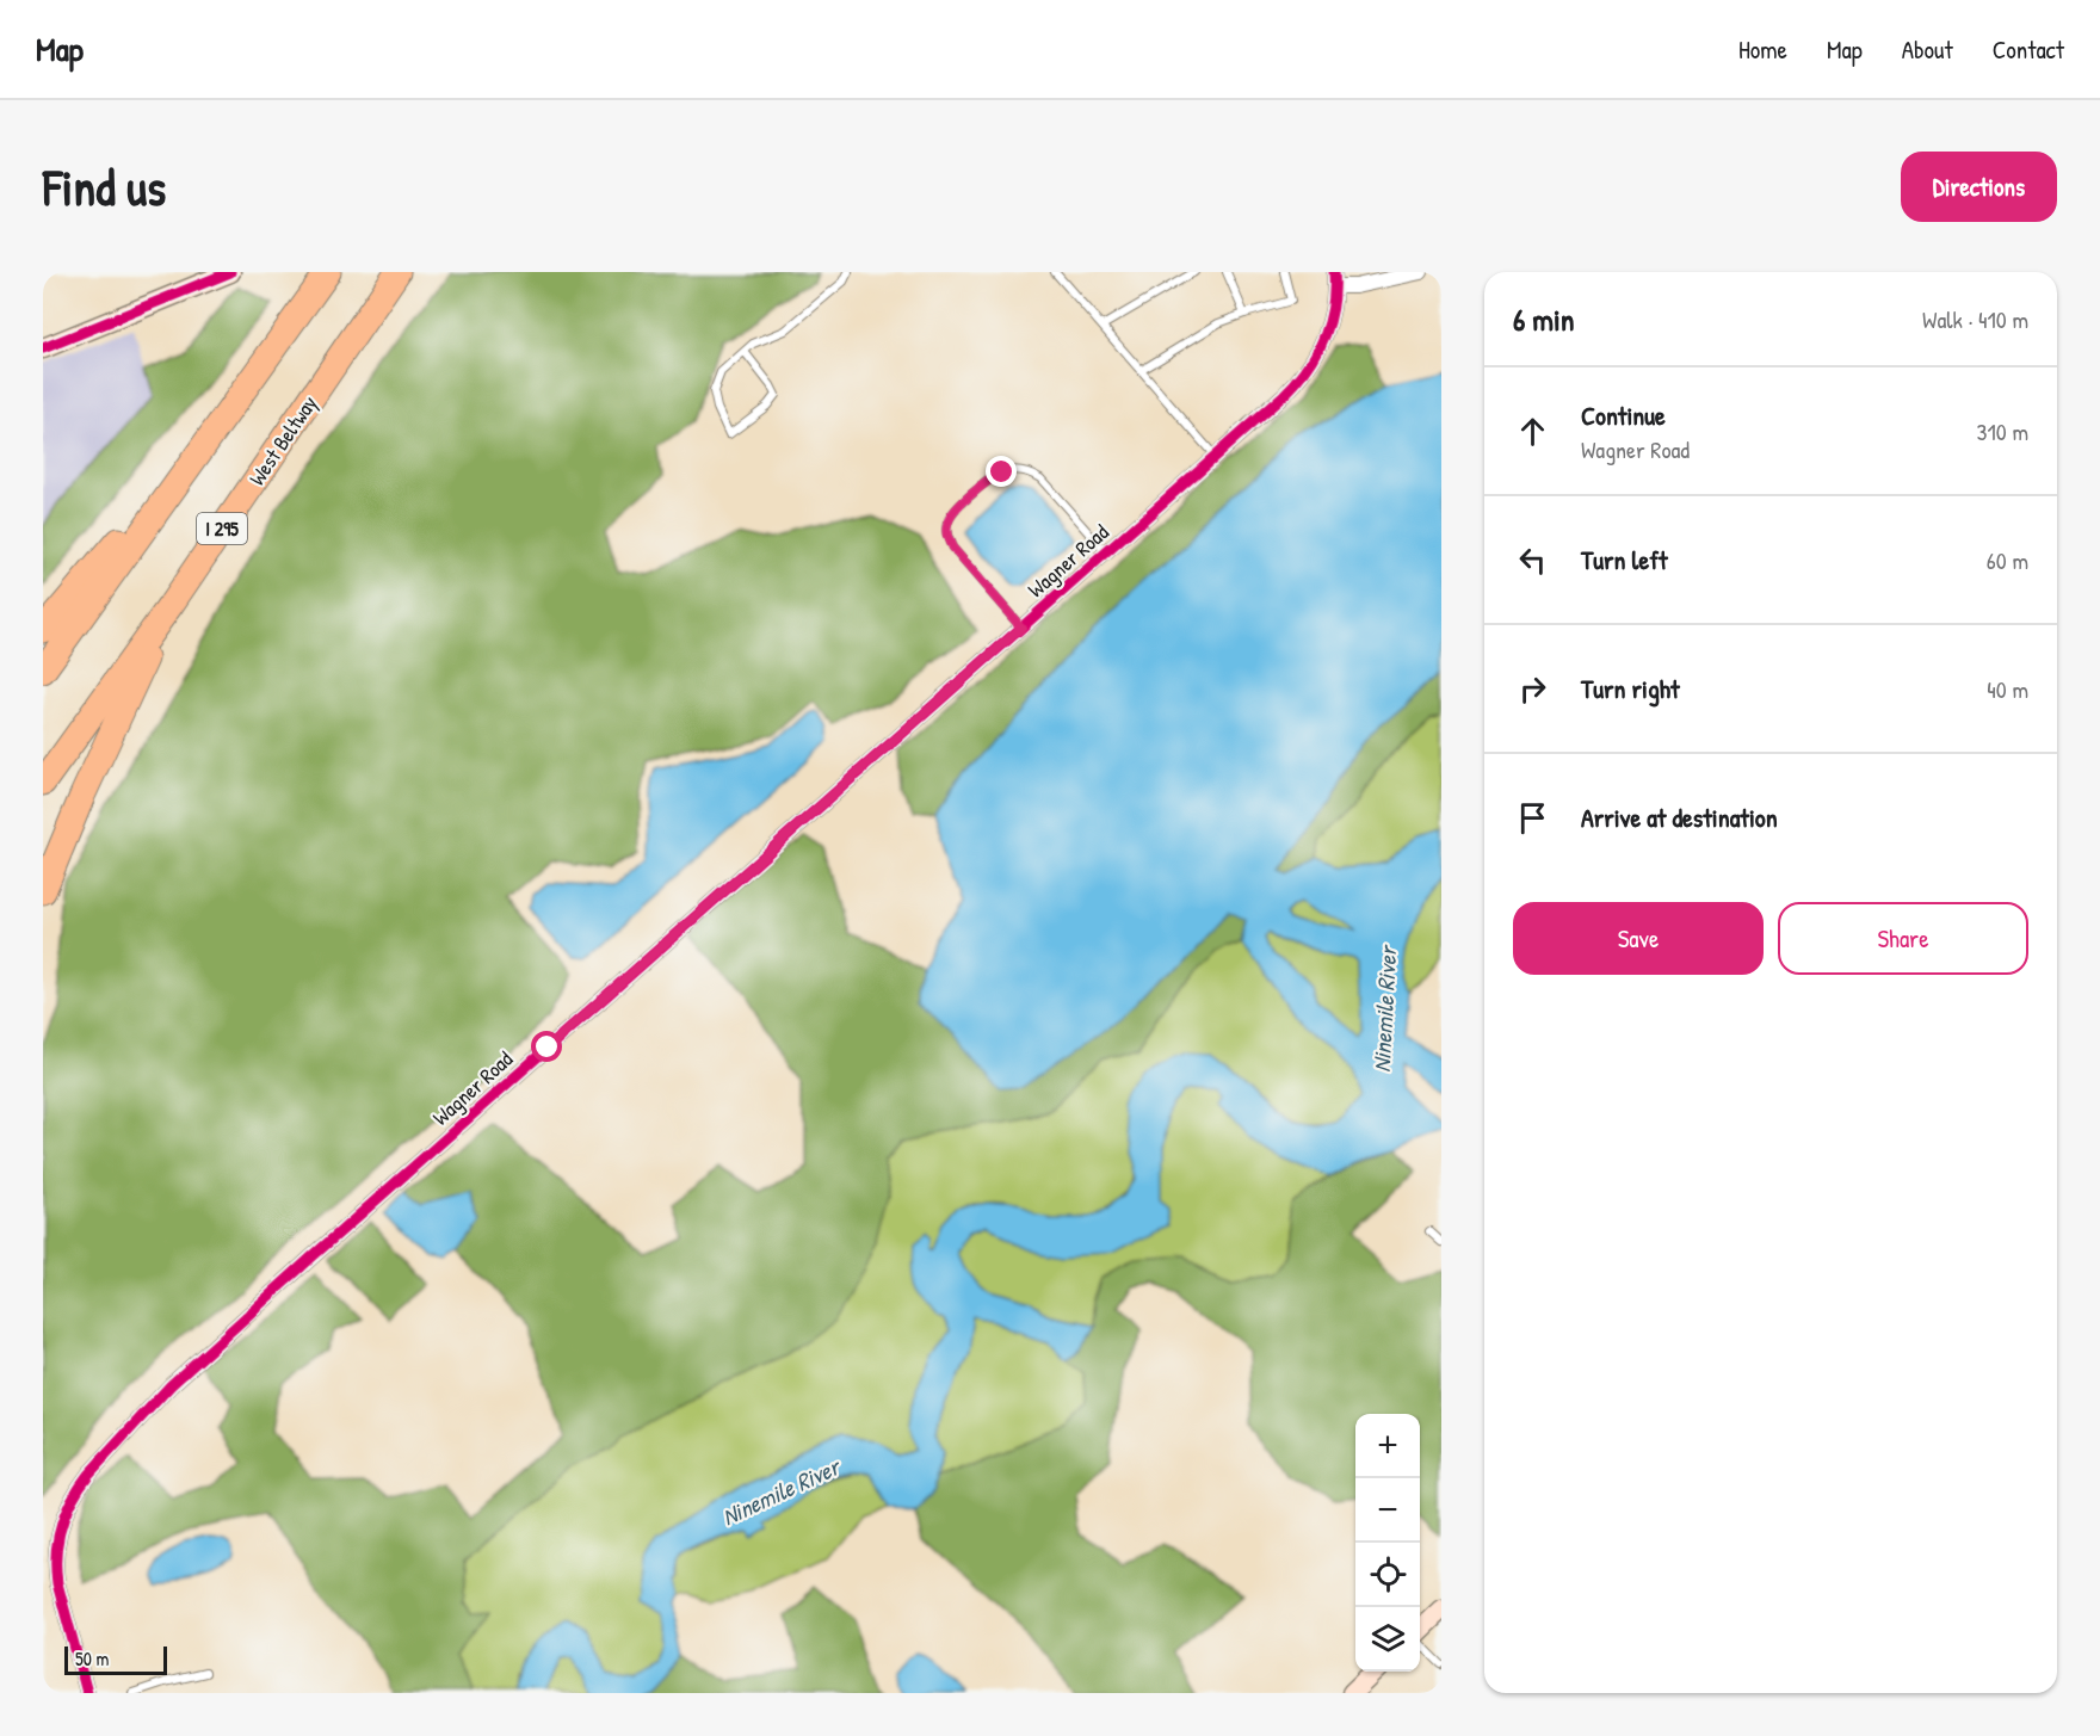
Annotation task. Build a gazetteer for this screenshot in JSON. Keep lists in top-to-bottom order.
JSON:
{
  "streets": {
    "highway": ["West Beltway", "I 295"],
    "street": ["Wagner Road"]
  },
  "water": ["Ninemile River"],
  "scale_bar": "50 m",
  "page": {
    "header": "Map",
    "nav": [
      "Home",
      "Map",
      "About",
      "Contact"
    ],
    "buttons": [
      "Directions",
      ["Save", "Share"]
    ],
    "title": "Find us",
    "heading": ["6 min", "Walk · 410 m"],
    "list": [
      ["Continue", "Wagner Road", "310 m"],
      ["Turn left", "60 m"],
      ["Turn right", "40 m"],
      "Arrive at destination"
    ],
    "map_buttons": ["+", "−"],
    "scale": "50 m"
  }
}
